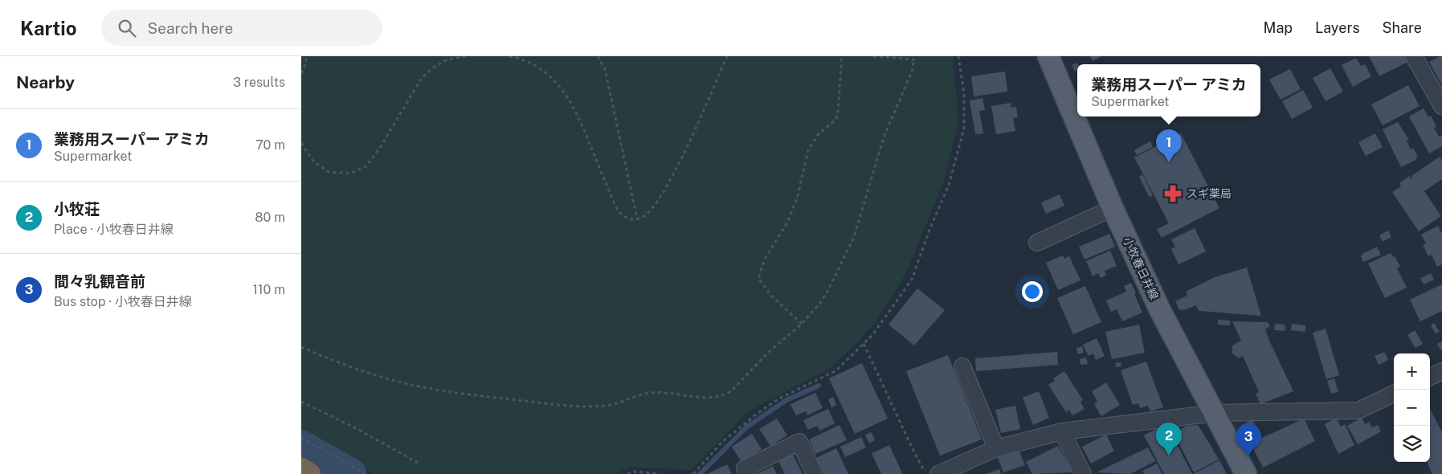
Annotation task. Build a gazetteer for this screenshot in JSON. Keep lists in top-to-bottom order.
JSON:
{
  "streets": {
    "main road": ["小牧春日井線"]
  },
  "places": {
    "pharmacy": ["スギ薬局"]
  },
  "page": {
    "header": "Kartio",
    "search": "Search here",
    "nav": ["Map", "Layers", "Share"],
    "heading": ["Nearby", "3 results"],
    "popup": ["業務用スーパー アミカ", "Supermarket"],
    "list": [
      {
        "mark": "1",
        "name": "業務用スーパー アミカ",
        "note": "Supermarket",
        "value": "70 m"
      },
      {
        "mark": "2",
        "name": "小牧荘",
        "note": "Place · 小牧春日井線",
        "value": "80 m"
      },
      {
        "mark": "3",
        "name": "間々乳観音前",
        "note": "Bus stop · 小牧春日井線",
        "value": "110 m"
      }
    ],
    "pins": ["1", "2", "3"],
    "map_buttons": ["+", "−"]
  }
}
